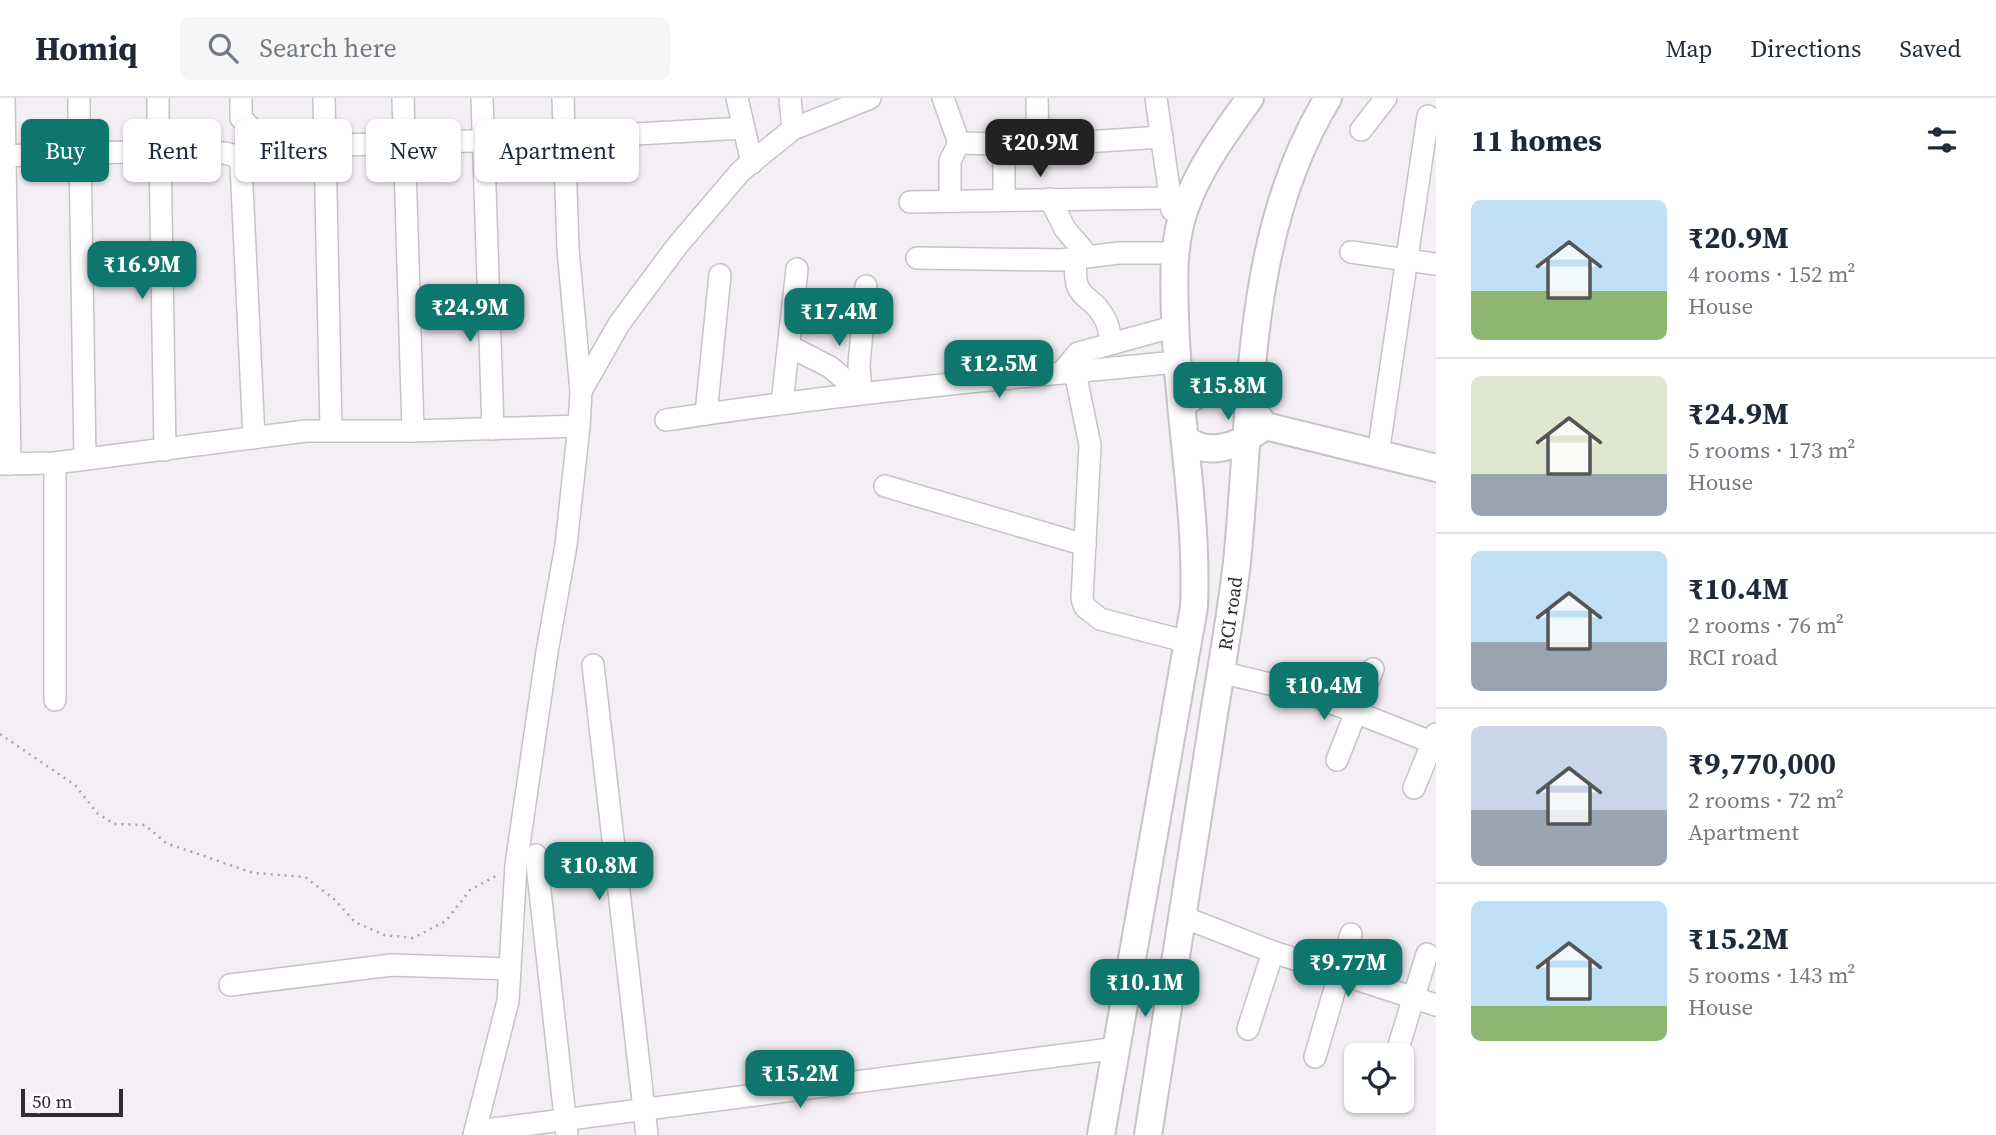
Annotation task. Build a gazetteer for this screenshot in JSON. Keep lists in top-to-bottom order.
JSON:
{
  "streets": {
    "main road": ["RCI road"]
  },
  "scale_bar": "50 m",
  "page": {
    "header": "Homiq",
    "search": "Search here",
    "nav": ["Map", "Directions", "Saved"],
    "heading": "11 homes",
    "price": [
      "₹20.9M",
      "₹16.9M",
      "₹24.9M",
      "₹17.4M",
      "₹12.5M",
      "₹15.8M",
      "₹10.4M",
      "₹10.8M",
      "₹9.77M",
      "₹10.1M",
      "₹15.2M"
    ],
    "chip": [
      "Buy",
      "Rent",
      "Filters",
      "New",
      "Apartment"
    ],
    "list": [
      {
        "name": "₹20.9M",
        "note": "4 rooms · 152 m² · House"
      },
      {
        "name": "₹24.9M",
        "note": "5 rooms · 173 m² · House"
      },
      {
        "name": "₹10.4M",
        "note": "2 rooms · 76 m² · RCI road"
      },
      {
        "name": "₹9,770,000",
        "note": "2 rooms · 72 m² · Apartment"
      },
      {
        "name": "₹15.2M",
        "note": "5 rooms · 143 m² · House"
      }
    ],
    "scale": "50 m"
  }
}
